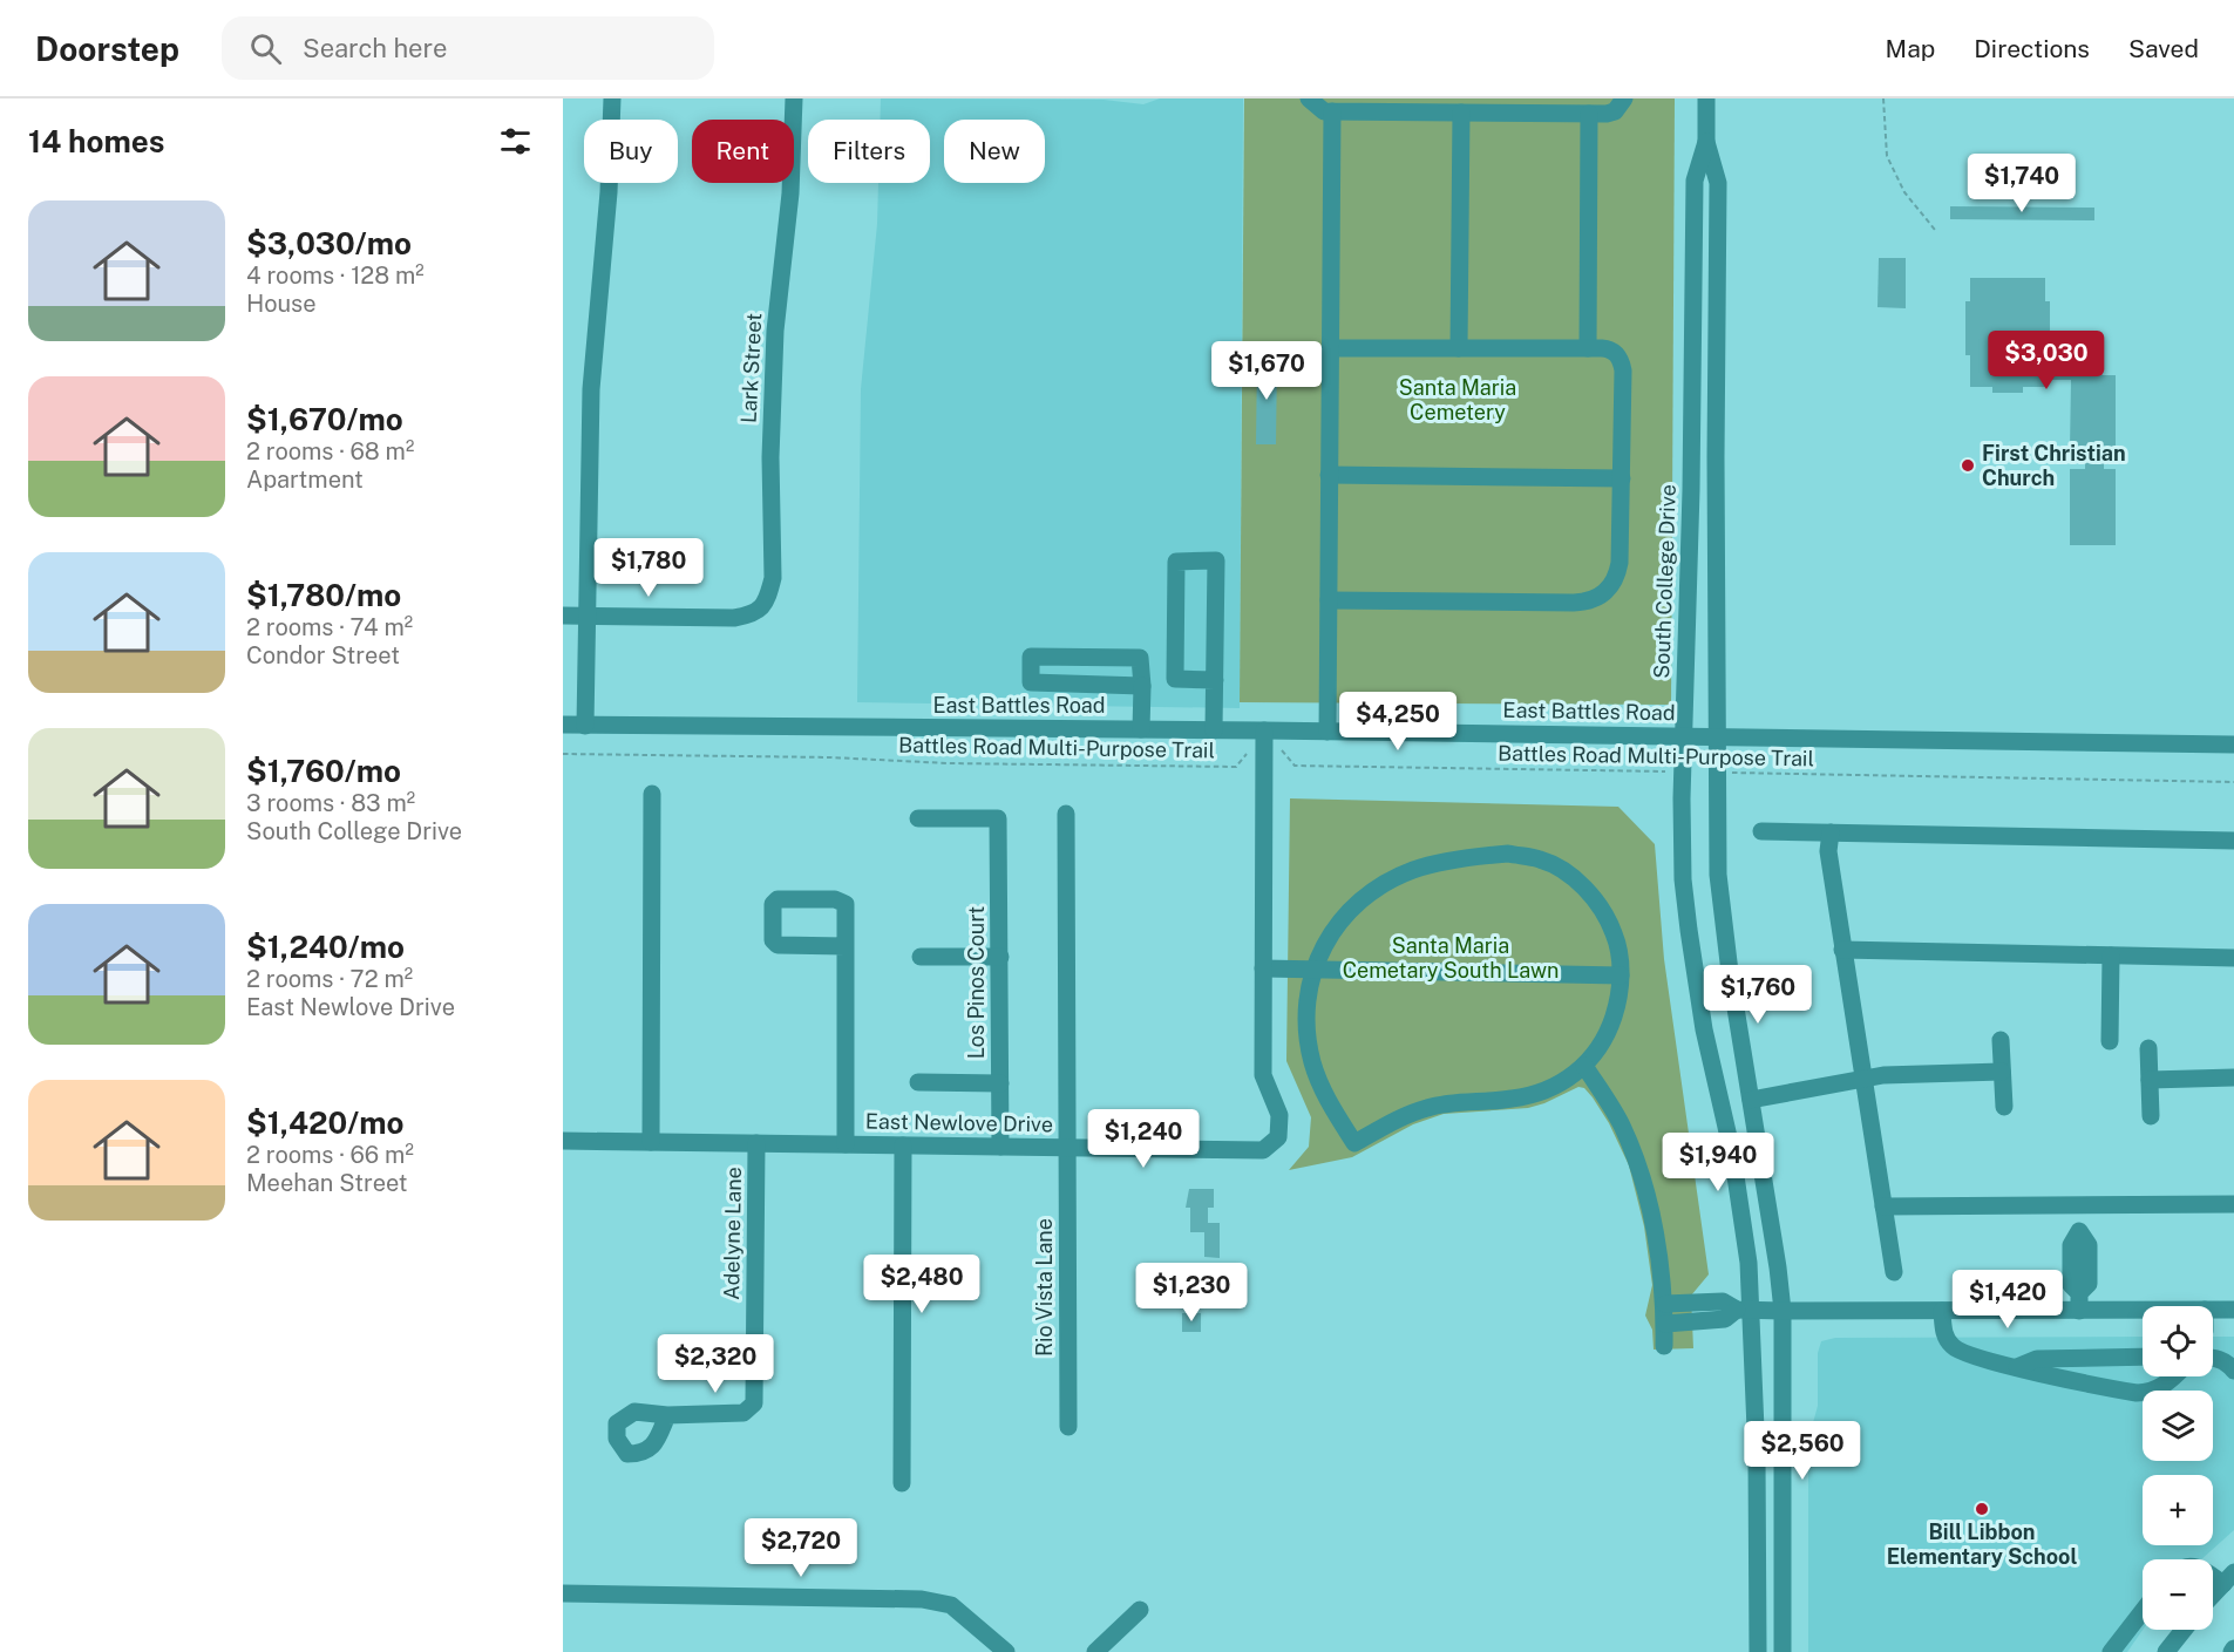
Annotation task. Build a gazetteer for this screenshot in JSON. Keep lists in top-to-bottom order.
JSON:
{
  "streets": {
    "street": [
      "Lark Street",
      "South College Drive",
      "East Battles Road",
      "Los Pinos Court",
      "East Newlove Drive",
      "Adelyne Lane",
      "Rio Vista Lane"
    ],
    "path": ["Battles Road Multi-Purpose Trail"]
  },
  "crossings": [
    ["South College Drive", "East Battles Road"],
    ["South College Drive", "Battles Road Multi-Purpose Trail"],
    ["East Battles Road", "Battles Road Multi-Purpose Trail"],
    ["East Battles Road", "East Newlove Drive"],
    ["Battles Road Multi-Purpose Trail", "East Newlove Drive"],
    ["Los Pinos Court", "East Newlove Drive"],
    ["East Newlove Drive", "Adelyne Lane"],
    ["East Newlove Drive", "Rio Vista Lane"]
  ],
  "parks": ["Santa Maria Cemetery", "Santa Maria Cemetary South Lawn"],
  "places": ["First Christian Church", "Bill Libbon Elementary School"],
  "page": {
    "header": "Doorstep",
    "search": "Search here",
    "nav": ["Map", "Directions", "Saved"],
    "heading": "14 homes",
    "chip": [
      "Buy",
      "Rent",
      "Filters",
      "New"
    ],
    "price": [
      "$1,740",
      "$3,030",
      "$1,670",
      "$1,780",
      "$4,250",
      "$1,760",
      "$1,240",
      "$1,940",
      "$2,480",
      "$1,230",
      "$1,420",
      "$2,320",
      "$2,560",
      "$2,720"
    ],
    "list": [
      {
        "name": "$3,030/mo",
        "note": "4 rooms · 128 m² · House"
      },
      {
        "name": "$1,670/mo",
        "note": "2 rooms · 68 m² · Apartment"
      },
      {
        "name": "$1,780/mo",
        "note": "2 rooms · 74 m² · Condor Street"
      },
      {
        "name": "$1,760/mo",
        "note": "3 rooms · 83 m² · South College Drive"
      },
      {
        "name": "$1,240/mo",
        "note": "2 rooms · 72 m² · East Newlove Drive"
      },
      {
        "name": "$1,420/mo",
        "note": "2 rooms · 66 m² · Meehan Street"
      }
    ],
    "map_buttons": ["+", "−"]
  }
}
